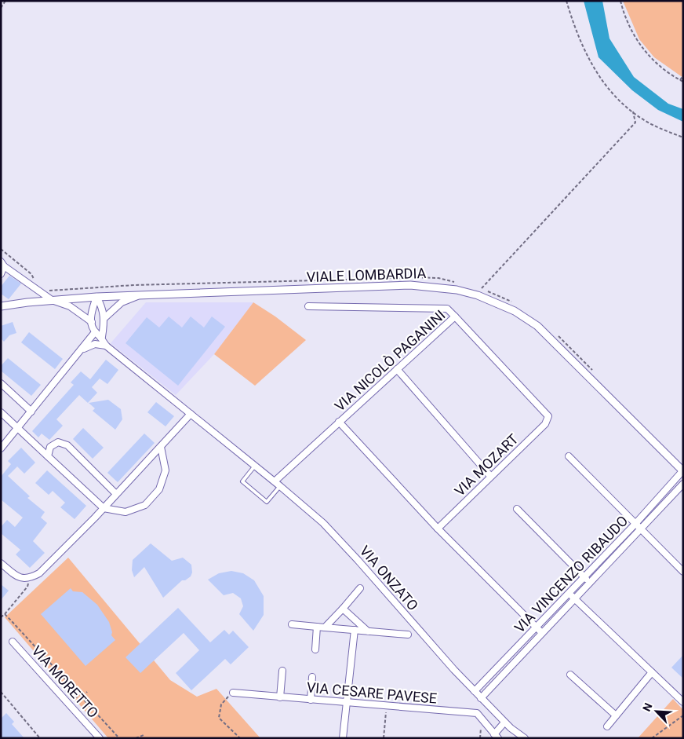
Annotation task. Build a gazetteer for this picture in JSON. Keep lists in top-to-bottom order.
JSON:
{
  "streets": {
    "street": [
      "VIALE LOMBARDIA",
      "VIA NICOLÒ PAGANINI",
      "VIA MOZART",
      "VIA VINCENZO RIBAUDO",
      "VIA ONZATO",
      "VIA MORETTO",
      "VIA CESARE PAVESE"
    ]
  },
  "crossings": [
    ["VIALE LOMBARDIA", "VIA VINCENZO RIBAUDO"],
    ["VIA NICOLÒ PAGANINI", "VIA MOZART"],
    ["VIA NICOLÒ PAGANINI", "VIA ONZATO"],
    ["VIA VINCENZO RIBAUDO", "VIA ONZATO"]
  ],
  "north": "top left"
}
